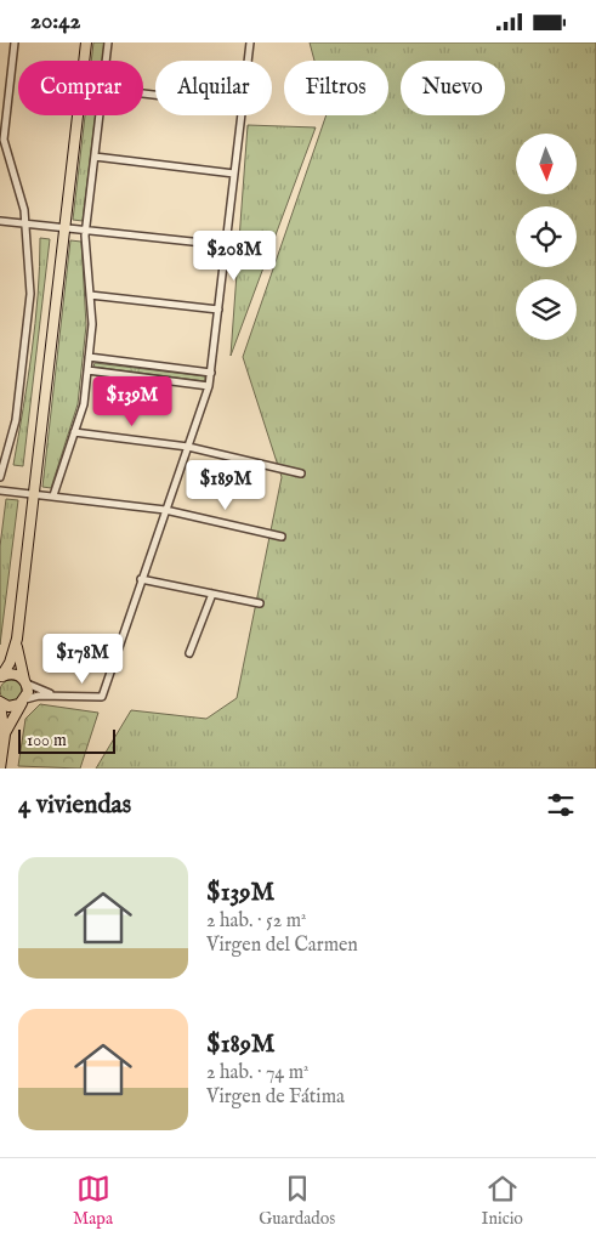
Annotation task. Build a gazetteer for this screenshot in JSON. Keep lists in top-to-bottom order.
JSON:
{
  "scale_bar": "100 m",
  "north": "bottom",
  "page": {
    "status": "20:42",
    "chip": [
      "Comprar",
      "Alquilar",
      "Filtros",
      "Nuevo"
    ],
    "price": [
      "$208M",
      "$139M",
      "$189M",
      "$178M"
    ],
    "scale": "100 m",
    "heading": "4 viviendas",
    "list": [
      {
        "name": "$139M",
        "note": "2 hab. · 52 m² · Virgen del Carmen"
      },
      {
        "name": "$189M",
        "note": "2 hab. · 74 m² · Virgen de Fátima"
      }
    ],
    "tabs": ["Mapa", "Guardados", "Inicio"]
  }
}
